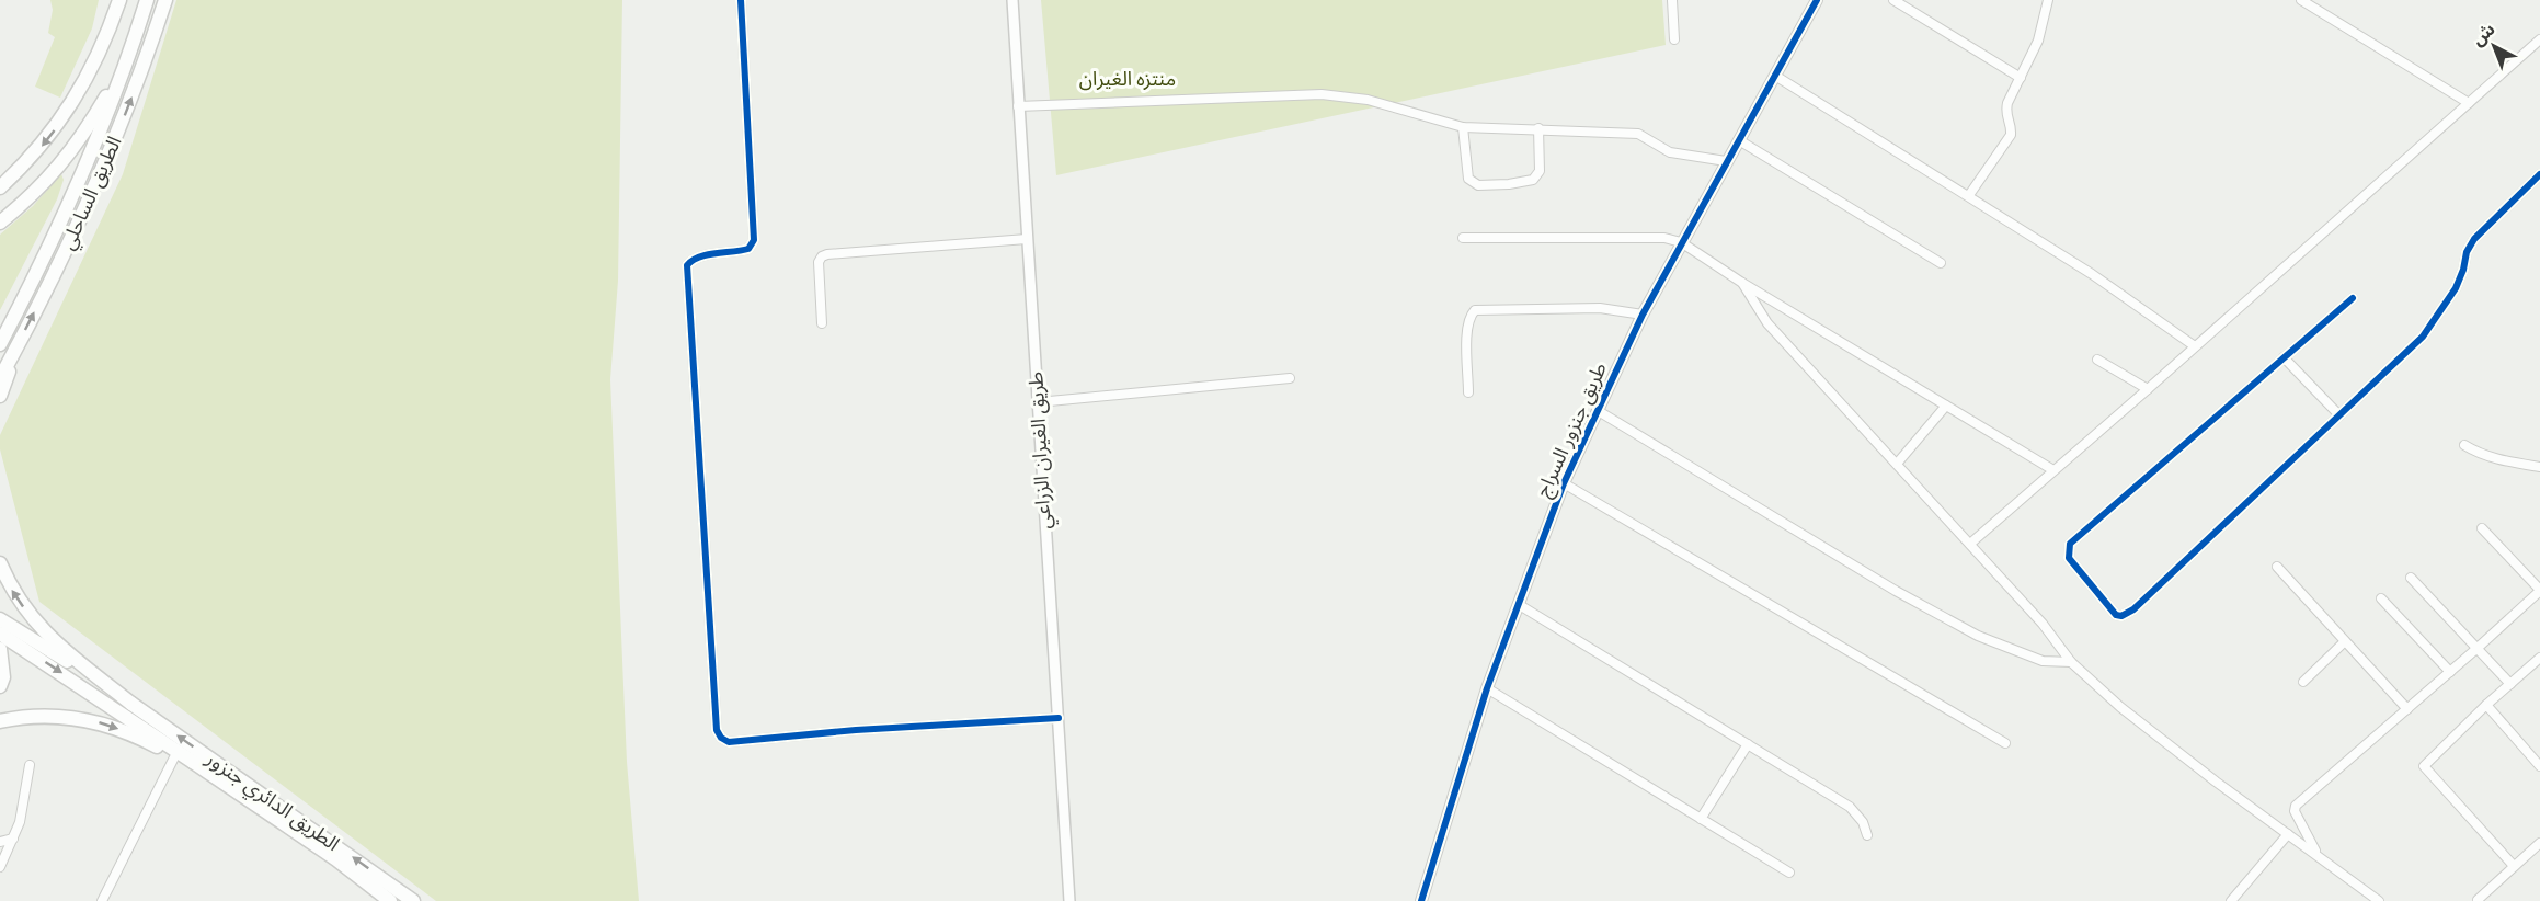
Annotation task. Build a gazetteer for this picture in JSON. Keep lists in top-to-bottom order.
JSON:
{
  "streets": {
    "main road": ["الطريق الساحلي", "الطريق الدائري جنزور"],
    "street": ["طريق جنزور السراج", "طريق الغيران الزراعي"]
  },
  "parks": ["منتزه الغيران"],
  "north": "top left"
}
